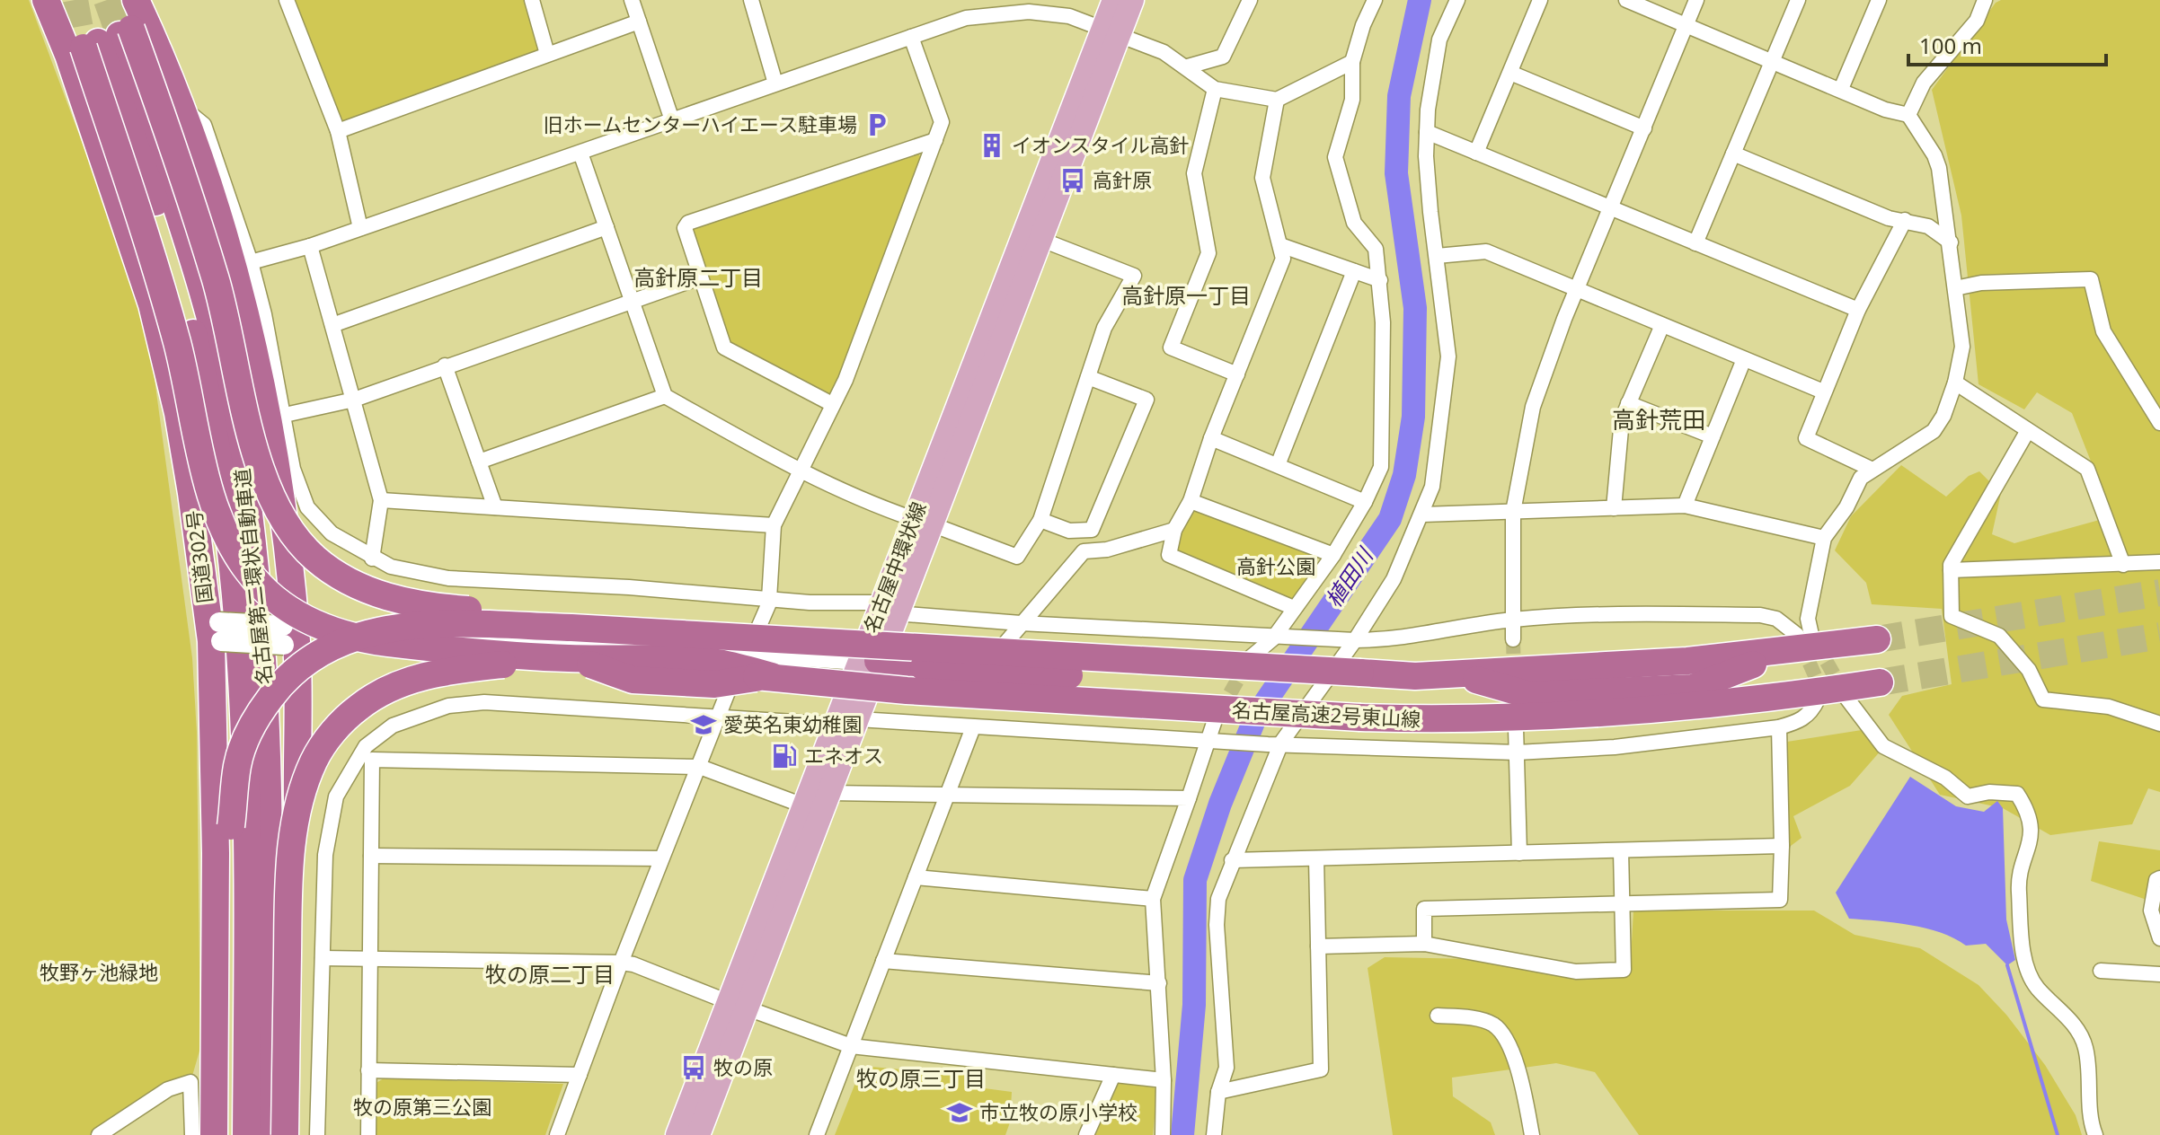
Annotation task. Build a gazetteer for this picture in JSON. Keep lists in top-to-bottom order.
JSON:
{
  "streets": {
    "highway": ["国道302号", "名古屋第二環状自動車道", "名古屋高速2号東山線"],
    "main road": ["名古屋中環状線"]
  },
  "districts": [
    "高針原二丁目",
    "高針原一丁目",
    "高針荒田",
    "牧の原二丁目",
    "牧の原三丁目"
  ],
  "water": ["植田川"],
  "parks": ["高針公園", "牧野ヶ池緑地", "牧の原第三公園"],
  "places": {
    "parking": ["旧ホームセンターハイエース駐車場"],
    "building": ["イオンスタイル高針"],
    "bus stop": ["高針原", "牧の原"],
    "school or university": ["愛英名東幼稚園", "市立牧の原小学校"],
    "fuel station": ["エネオス"]
  },
  "scale_bar": "100 m"
}
